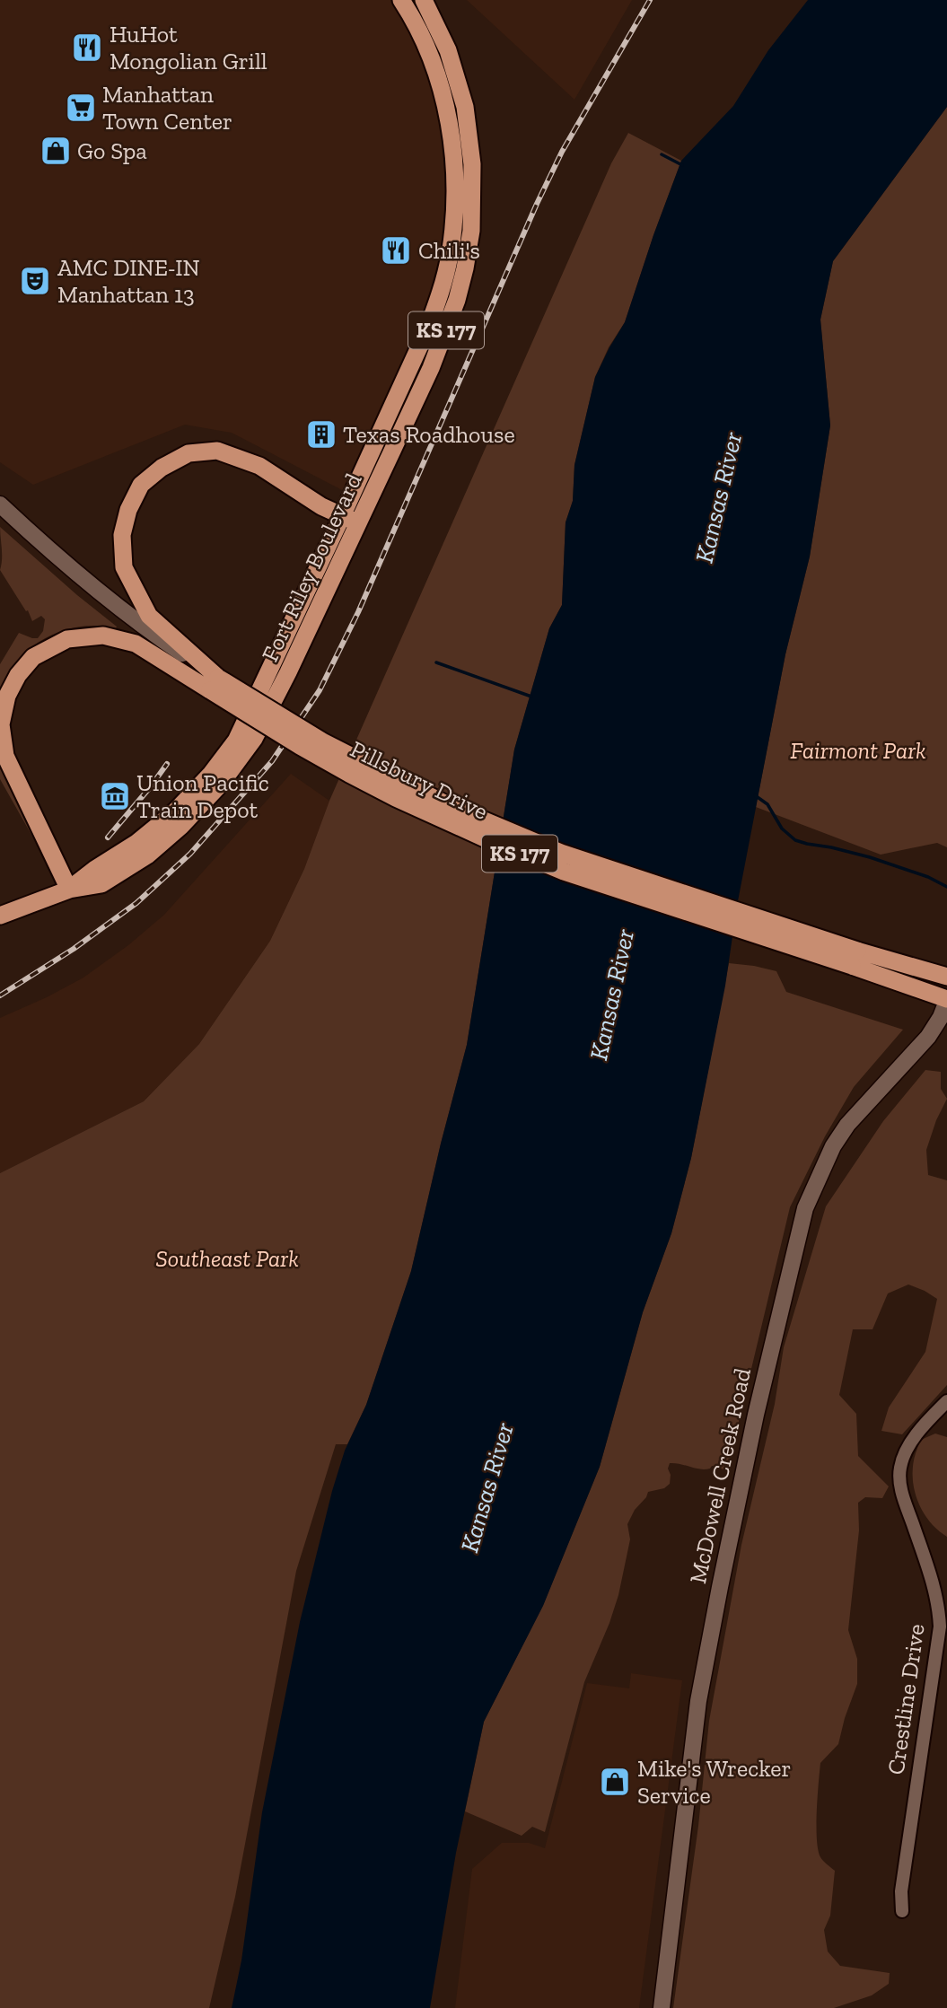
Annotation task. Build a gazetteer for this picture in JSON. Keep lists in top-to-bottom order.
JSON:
{
  "streets": {
    "highway": ["KS 177", "Fort Riley Boulevard", "Pillsbury Drive"],
    "street": ["McDowell Creek Road", "Crestline Drive"]
  },
  "crossings": [
    ["KS 177", "Fort Riley Boulevard"],
    ["KS 177", "Pillsbury Drive"],
    ["Pillsbury Drive", "McDowell Creek Road"]
  ],
  "water": ["Kansas River"],
  "parks": ["Fairmont Park", "Southeast Park"],
  "places": {
    "restaurant": ["HuHot Mongolian Grill", "Chili's"],
    "supermarket": ["Manhattan Town Center"],
    "shop": ["Go Spa", "Mike's Wrecker Service"],
    "theatre": ["AMC DINE-IN Manhattan 13"],
    "building": ["Texas Roadhouse"],
    "museum": ["Union Pacific Train Depot"]
  }
}
